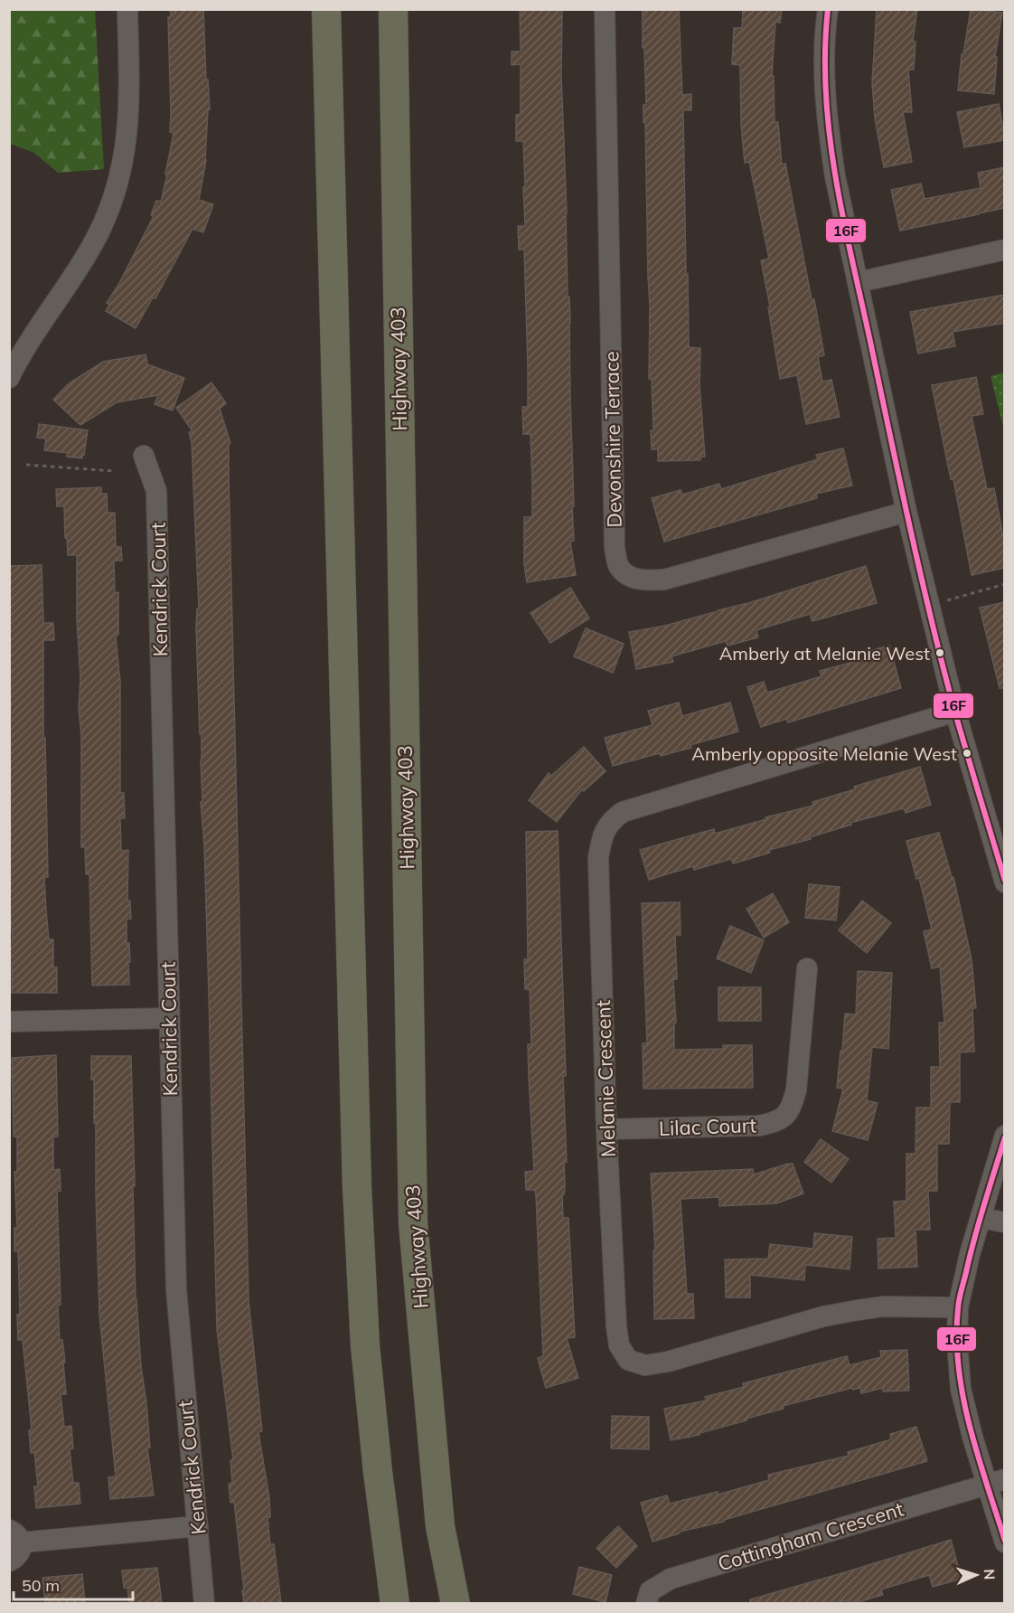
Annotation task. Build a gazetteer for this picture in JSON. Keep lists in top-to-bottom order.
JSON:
{
  "streets": {
    "highway": ["Highway 403"],
    "street": [
      "Devonshire Terrace",
      "Kendrick Court",
      "Melanie Crescent",
      "Lilac Court",
      "Cottingham Crescent"
    ]
  },
  "crossings": [
    ["Melanie Crescent", "Lilac Court"]
  ],
  "places": ["Amberly at Melanie West", "Amberly opposite Melanie West"],
  "lines": ["transit line 16F"],
  "scale_bar": "50 m",
  "north": "right"
}
